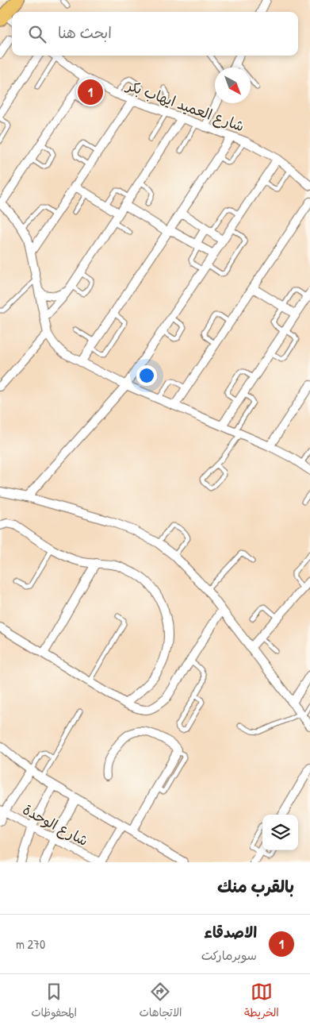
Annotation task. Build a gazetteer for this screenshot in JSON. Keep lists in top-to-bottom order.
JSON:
{
  "streets": {
    "street": ["شارع العميد ايهاب بكر", "شارع الوحدة"]
  },
  "north": "bottom right",
  "page": {
    "search": "ابحث هنا",
    "pins": "1",
    "heading": "بالقرب منك",
    "list": [
      {
        "mark": "1",
        "name": "الاصدقاء",
        "note": "سوبرماركت",
        "value": "270 m"
      }
    ],
    "nav": ["الخريطة", "الاتجاهات", "المحفوظات"]
  }
}
